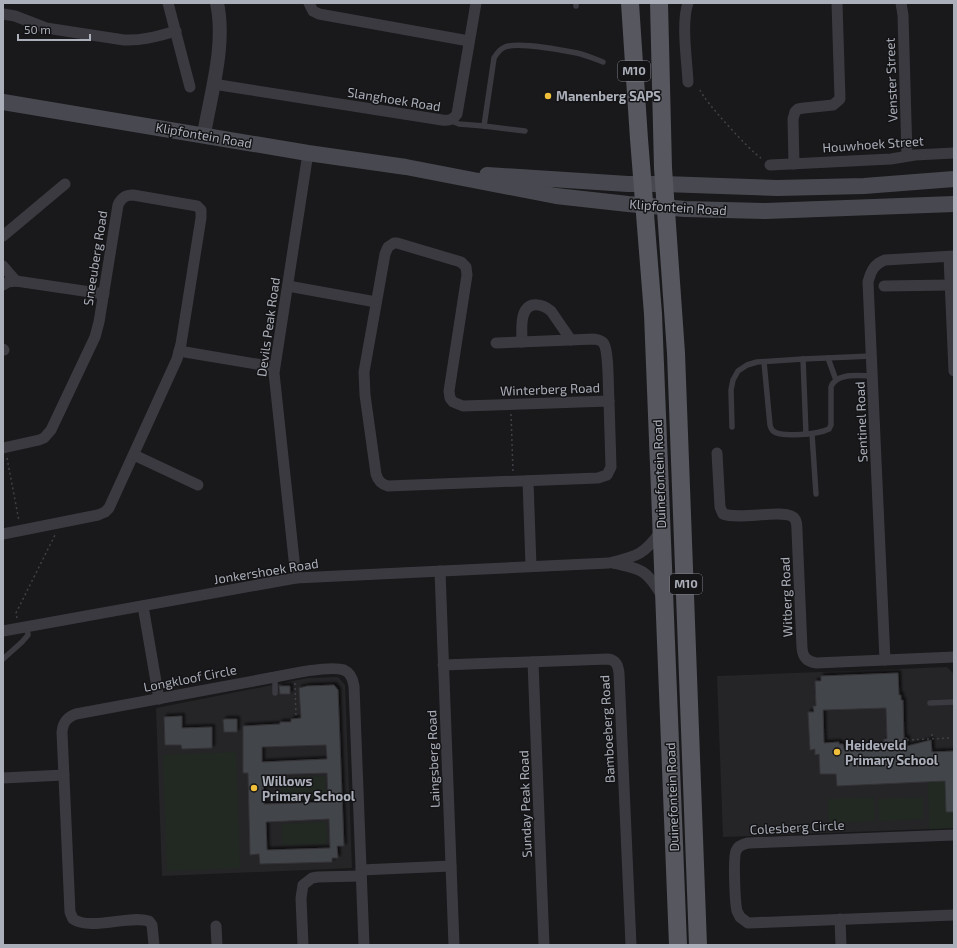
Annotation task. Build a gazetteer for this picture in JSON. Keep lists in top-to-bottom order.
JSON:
{
  "streets": {
    "main road": ["M10", "Klipfontein Road", "Duinefontein Road"],
    "street": [
      "Venster Street",
      "Slanghoek Road",
      "Houwhoek Street",
      "Sneeuberg Road",
      "Devils Peak Road",
      "Winterberg Road",
      "Sentinel Road",
      "Jonkershoek Road",
      "Witberg Road",
      "Longkloof Circle",
      "Bamboeberg Road",
      "Laingsberg Road",
      "Sunday Peak Road",
      "Colesberg Circle"
    ]
  },
  "crossings": [
    ["Venster Street", "Houwhoek Street"],
    ["Klipfontein Road", "Devils Peak Road"],
    ["Klipfontein Road", "Duinefontein Road"],
    ["Devils Peak Road", "Jonkershoek Road"],
    ["Sentinel Road", "Witberg Road"],
    ["Duinefontein Road", "Jonkershoek Road"],
    ["Jonkershoek Road", "Laingsberg Road"],
    ["Bamboeberg Road", "Laingsberg Road"],
    ["Bamboeberg Road", "Sunday Peak Road"]
  ],
  "places": ["Manenberg SAPS", "Heideveld Primary School", "Willows Primary School"],
  "scale_bar": "50 m"
}
